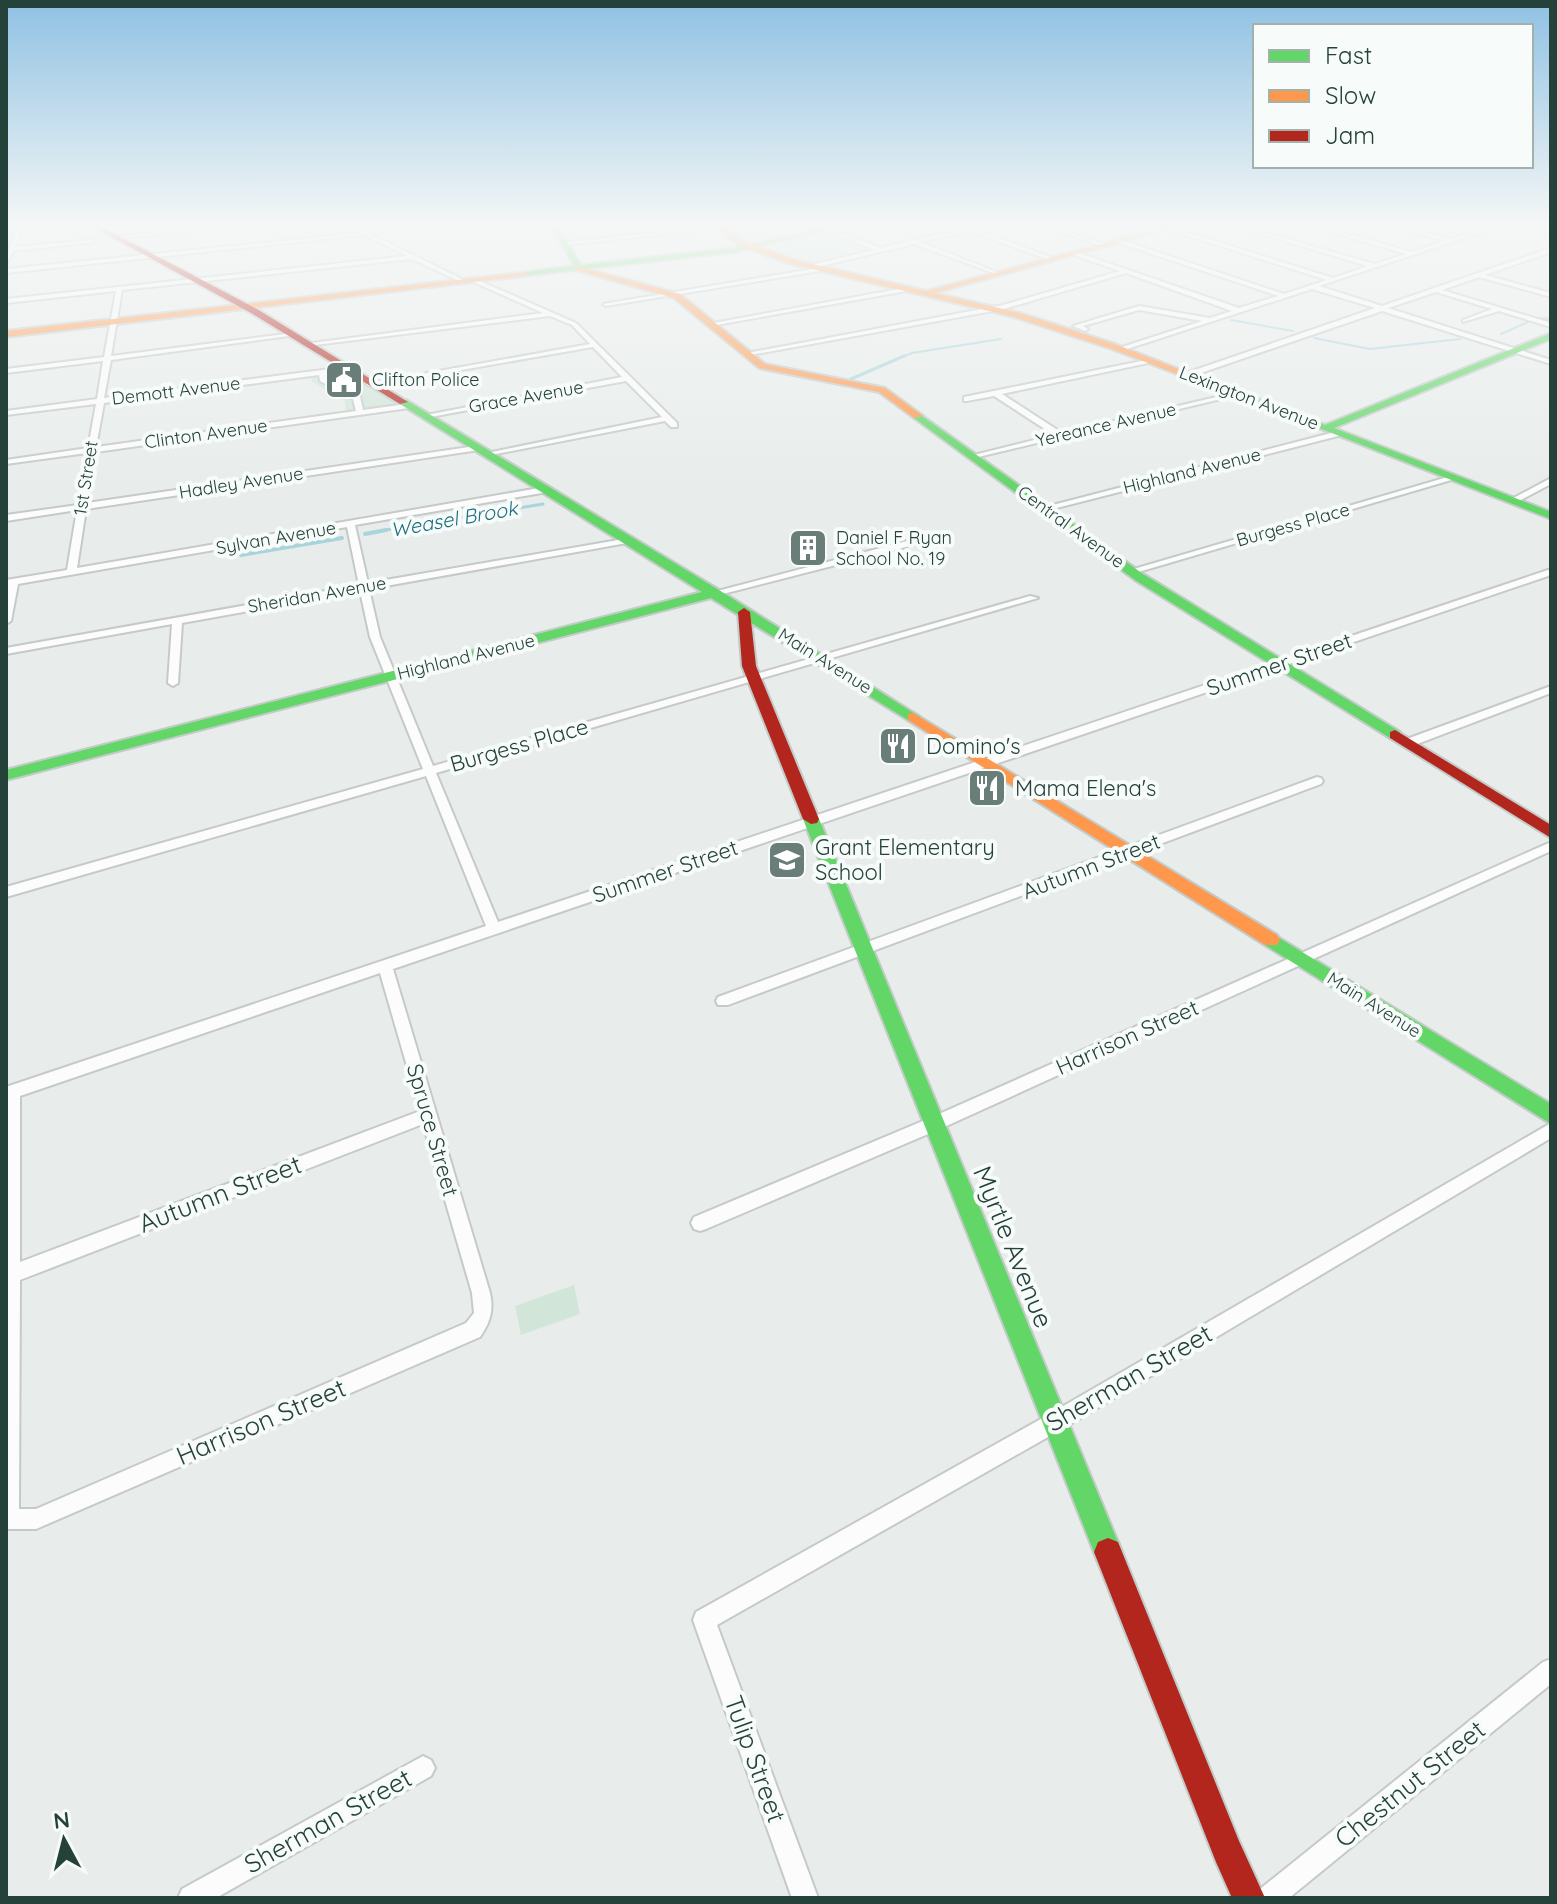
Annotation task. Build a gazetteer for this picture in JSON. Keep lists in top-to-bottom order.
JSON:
{
  "streets": {
    "main road": [
      "Lexington Avenue",
      "Highland Avenue",
      "Central Avenue",
      "Main Avenue",
      "Myrtle Avenue"
    ],
    "street": [
      "Demott Avenue",
      "Grace Avenue",
      "Yereance Avenue",
      "Clinton Avenue",
      "1st Street",
      "Hadley Avenue",
      "Burgess Place",
      "Sylvan Avenue",
      "Sheridan Avenue",
      "Summer Street",
      "Autumn Street",
      "Harrison Street",
      "Spruce Street",
      "Sherman Street",
      "Tulip Street",
      "Chestnut Street"
    ]
  },
  "crossings": [
    ["Demott Avenue", "1st Street"],
    ["Demott Avenue", "Main Avenue"],
    ["Grace Avenue", "Hadley Avenue"],
    ["Grace Avenue", "Main Avenue"],
    ["Lexington Avenue", "Yereance Avenue"],
    ["Lexington Avenue", "Highland Avenue"],
    ["Lexington Avenue", "Burgess Place"],
    ["Yereance Avenue", "Central Avenue"],
    ["Clinton Avenue", "1st Street"],
    ["Clinton Avenue", "Main Avenue"],
    ["Highland Avenue", "Central Avenue"],
    ["Highland Avenue", "Main Avenue"],
    ["1st Street", "Hadley Avenue"],
    ["1st Street", "Sylvan Avenue"],
    ["Hadley Avenue", "Main Avenue"],
    ["Burgess Place", "Central Avenue"],
    ["Burgess Place", "Main Avenue"],
    ["Burgess Place", "Myrtle Avenue"],
    ["Central Avenue", "Summer Street"],
    ["Sylvan Avenue", "Main Avenue"],
    ["Sheridan Avenue", "Main Avenue"],
    ["Main Avenue", "Summer Street"],
    ["Main Avenue", "Autumn Street"],
    ["Main Avenue", "Harrison Street"],
    ["Main Avenue", "Myrtle Avenue"],
    ["Summer Street", "Spruce Street"],
    ["Summer Street", "Myrtle Avenue"],
    ["Autumn Street", "Spruce Street"],
    ["Autumn Street", "Myrtle Avenue"],
    ["Harrison Street", "Spruce Street"],
    ["Harrison Street", "Myrtle Avenue"],
    ["Myrtle Avenue", "Sherman Street"],
    ["Sherman Street", "Tulip Street"]
  ],
  "water": ["Weasel Brook"],
  "places": {
    "public building": ["Clifton Police"],
    "building": ["Daniel F Ryan School No. 19"],
    "restaurant": ["Domino's", "Mama Elena's"],
    "school or university": ["Grant Elementary School"]
  },
  "legend": ["Fast", "Slow", "Jam"],
  "north": "top"
}
